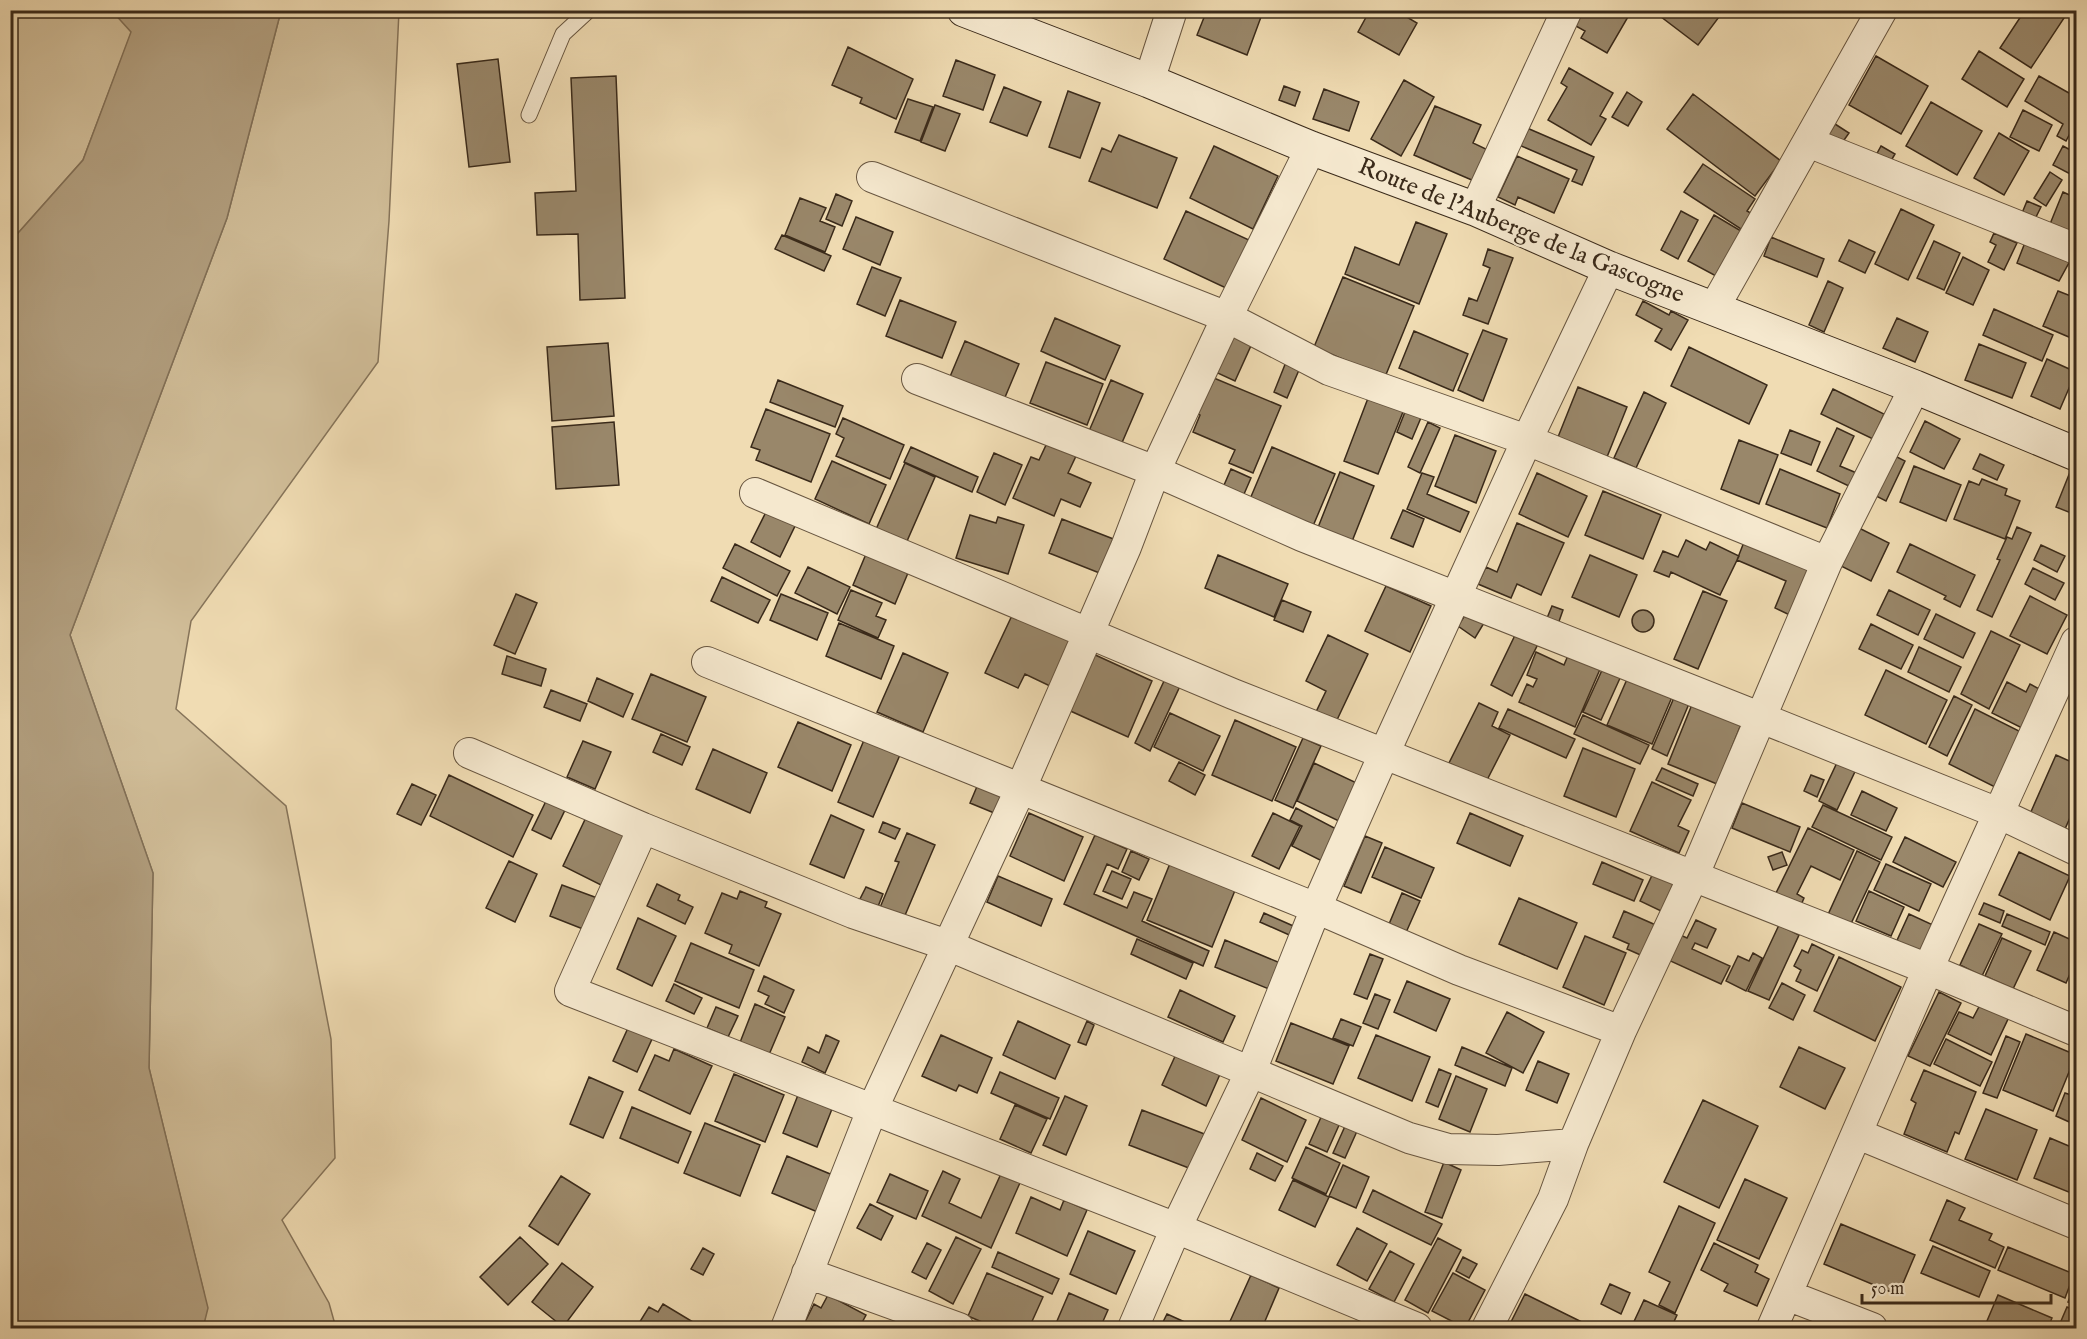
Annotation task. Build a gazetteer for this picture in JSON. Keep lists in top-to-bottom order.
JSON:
{
  "streets": {
    "street": ["Route de l'Auberge de la Gascogne"]
  },
  "scale_bar": "50 m"
}
